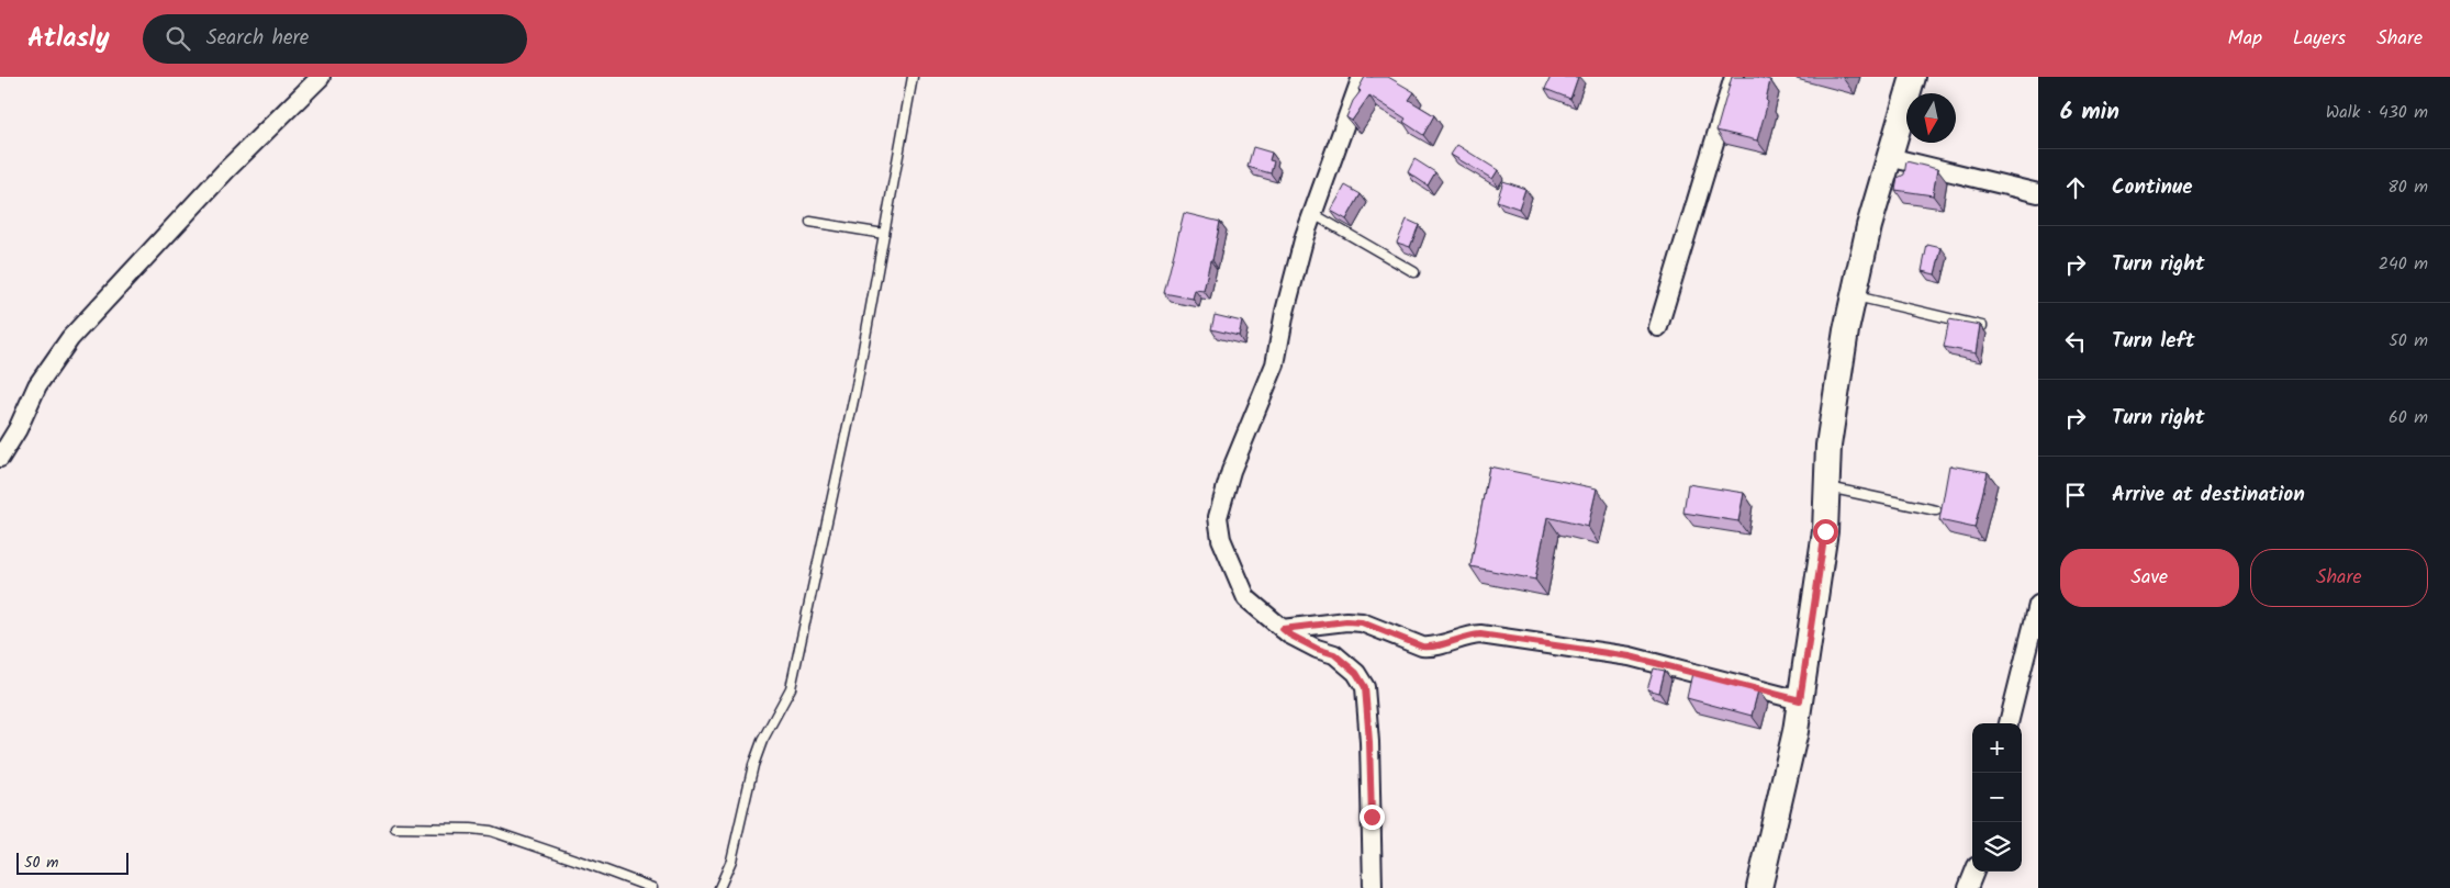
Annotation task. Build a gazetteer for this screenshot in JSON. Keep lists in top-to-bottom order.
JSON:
{
  "scale_bar": "50 m",
  "north": "bottom",
  "page": {
    "header": "Atlasly",
    "search": "Search here",
    "nav": ["Map", "Layers", "Share"],
    "heading": ["6 min", "Walk · 430 m"],
    "list": [
      ["Continue", "80 m"],
      ["Turn right", "240 m"],
      ["Turn left", "50 m"],
      ["Turn right", "60 m"],
      "Arrive at destination"
    ],
    "buttons": ["Save", "Share"],
    "map_buttons": ["+", "−"],
    "scale": "50 m"
  }
}
